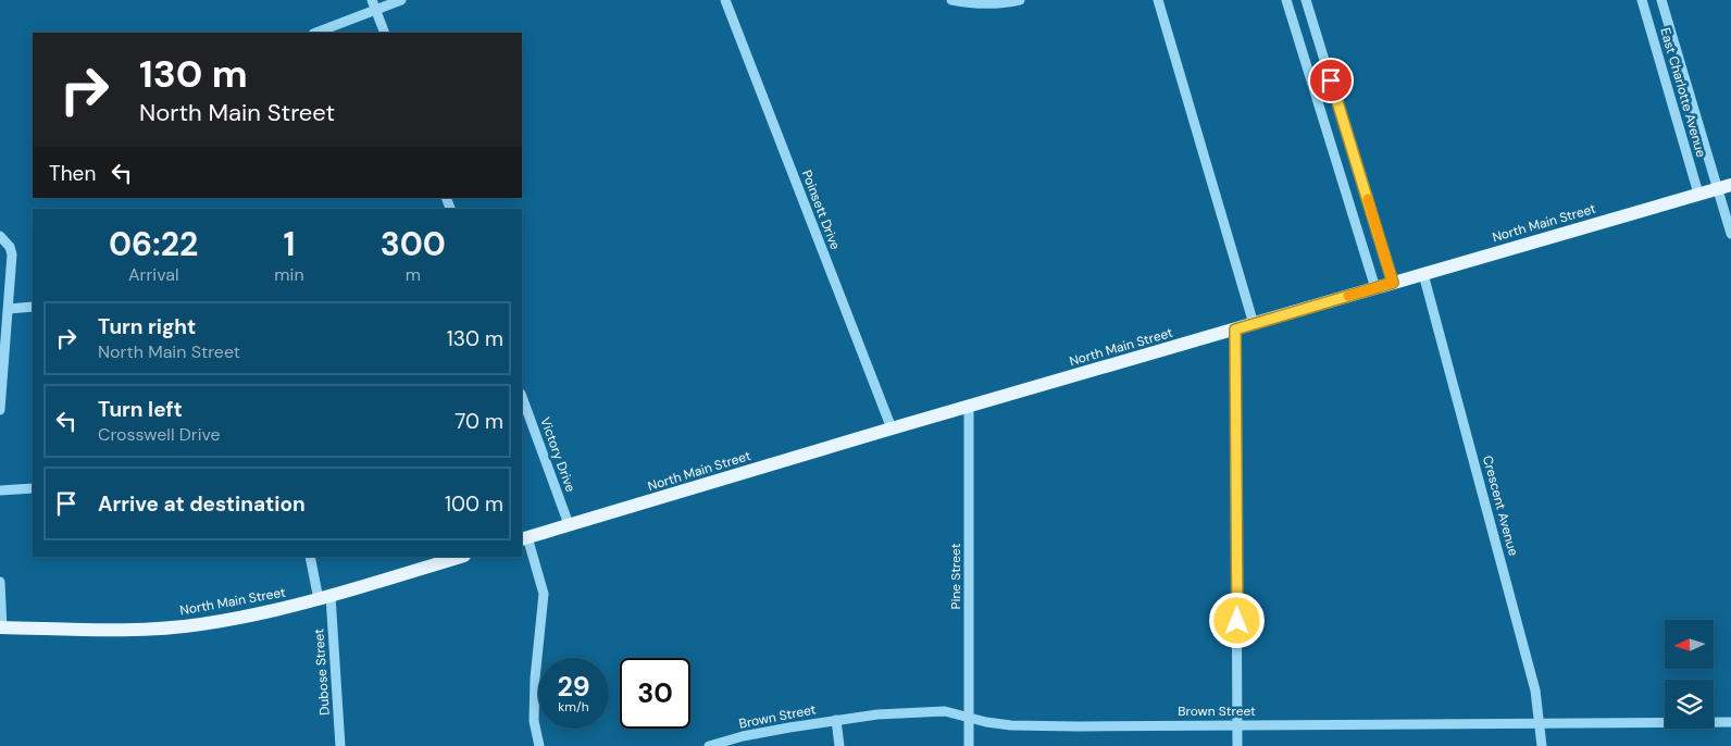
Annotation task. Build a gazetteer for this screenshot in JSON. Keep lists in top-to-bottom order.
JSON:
{
  "streets": {
    "main road": ["North Main Street"],
    "street": [
      "East Charlotte Avenue",
      "Poinsett Drive",
      "Victory Drive",
      "Crescent Avenue",
      "Pine Street",
      "Dubose Street",
      "Brown Street"
    ]
  },
  "crossings": [
    ["East Charlotte Avenue", "North Main Street"],
    ["Poinsett Drive", "North Main Street"],
    ["North Main Street", "Victory Drive"],
    ["North Main Street", "Crescent Avenue"],
    ["North Main Street", "Pine Street"],
    ["North Main Street", "Dubose Street"],
    ["Crescent Avenue", "Brown Street"],
    ["Pine Street", "Brown Street"]
  ],
  "north": "left",
  "page": {
    "turn": ["130 m", "North Main Street"],
    "then": "Then",
    "eta": [
      "06:22",
      "Arrival",
      "1",
      "min",
      "300",
      "m"
    ],
    "list": [
      {
        "name": "Turn right",
        "note": "North Main Street",
        "value": "130 m"
      },
      {
        "name": "Turn left",
        "note": "Crosswell Drive",
        "value": "70 m"
      },
      {
        "name": "Arrive at destination",
        "value": "100 m"
      }
    ],
    "speed": "29 km/h",
    "limit": "30"
  }
}
